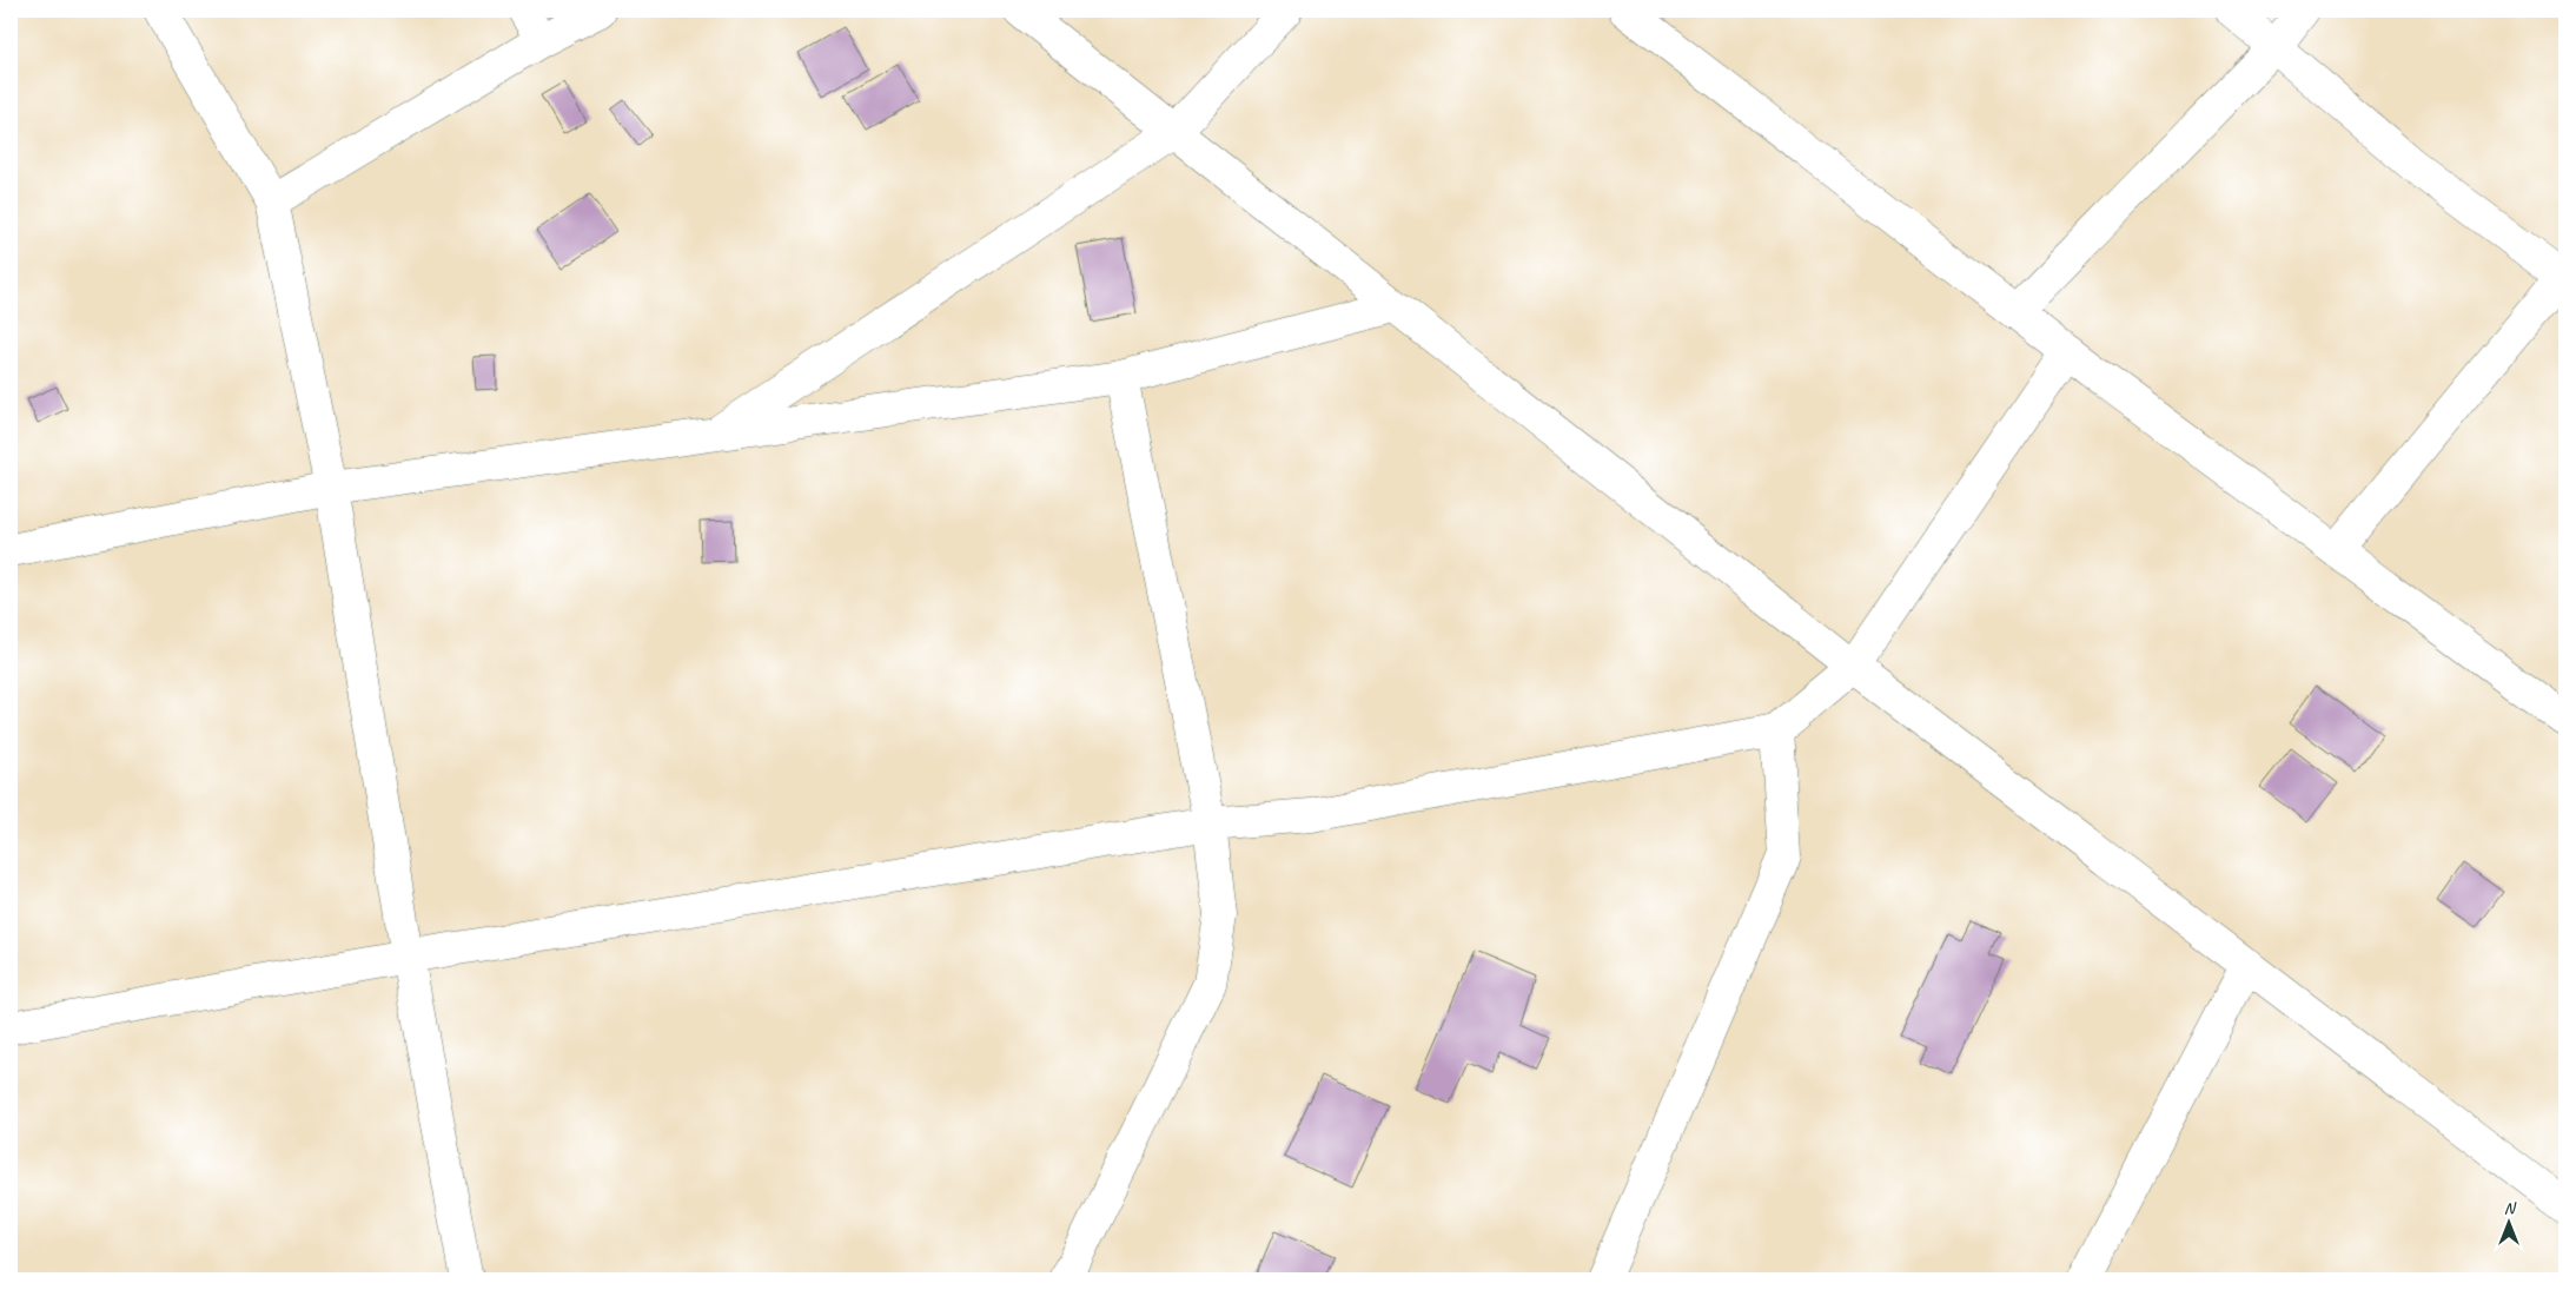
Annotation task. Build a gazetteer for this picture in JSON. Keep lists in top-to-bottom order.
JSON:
{
  "north": "top"
}
